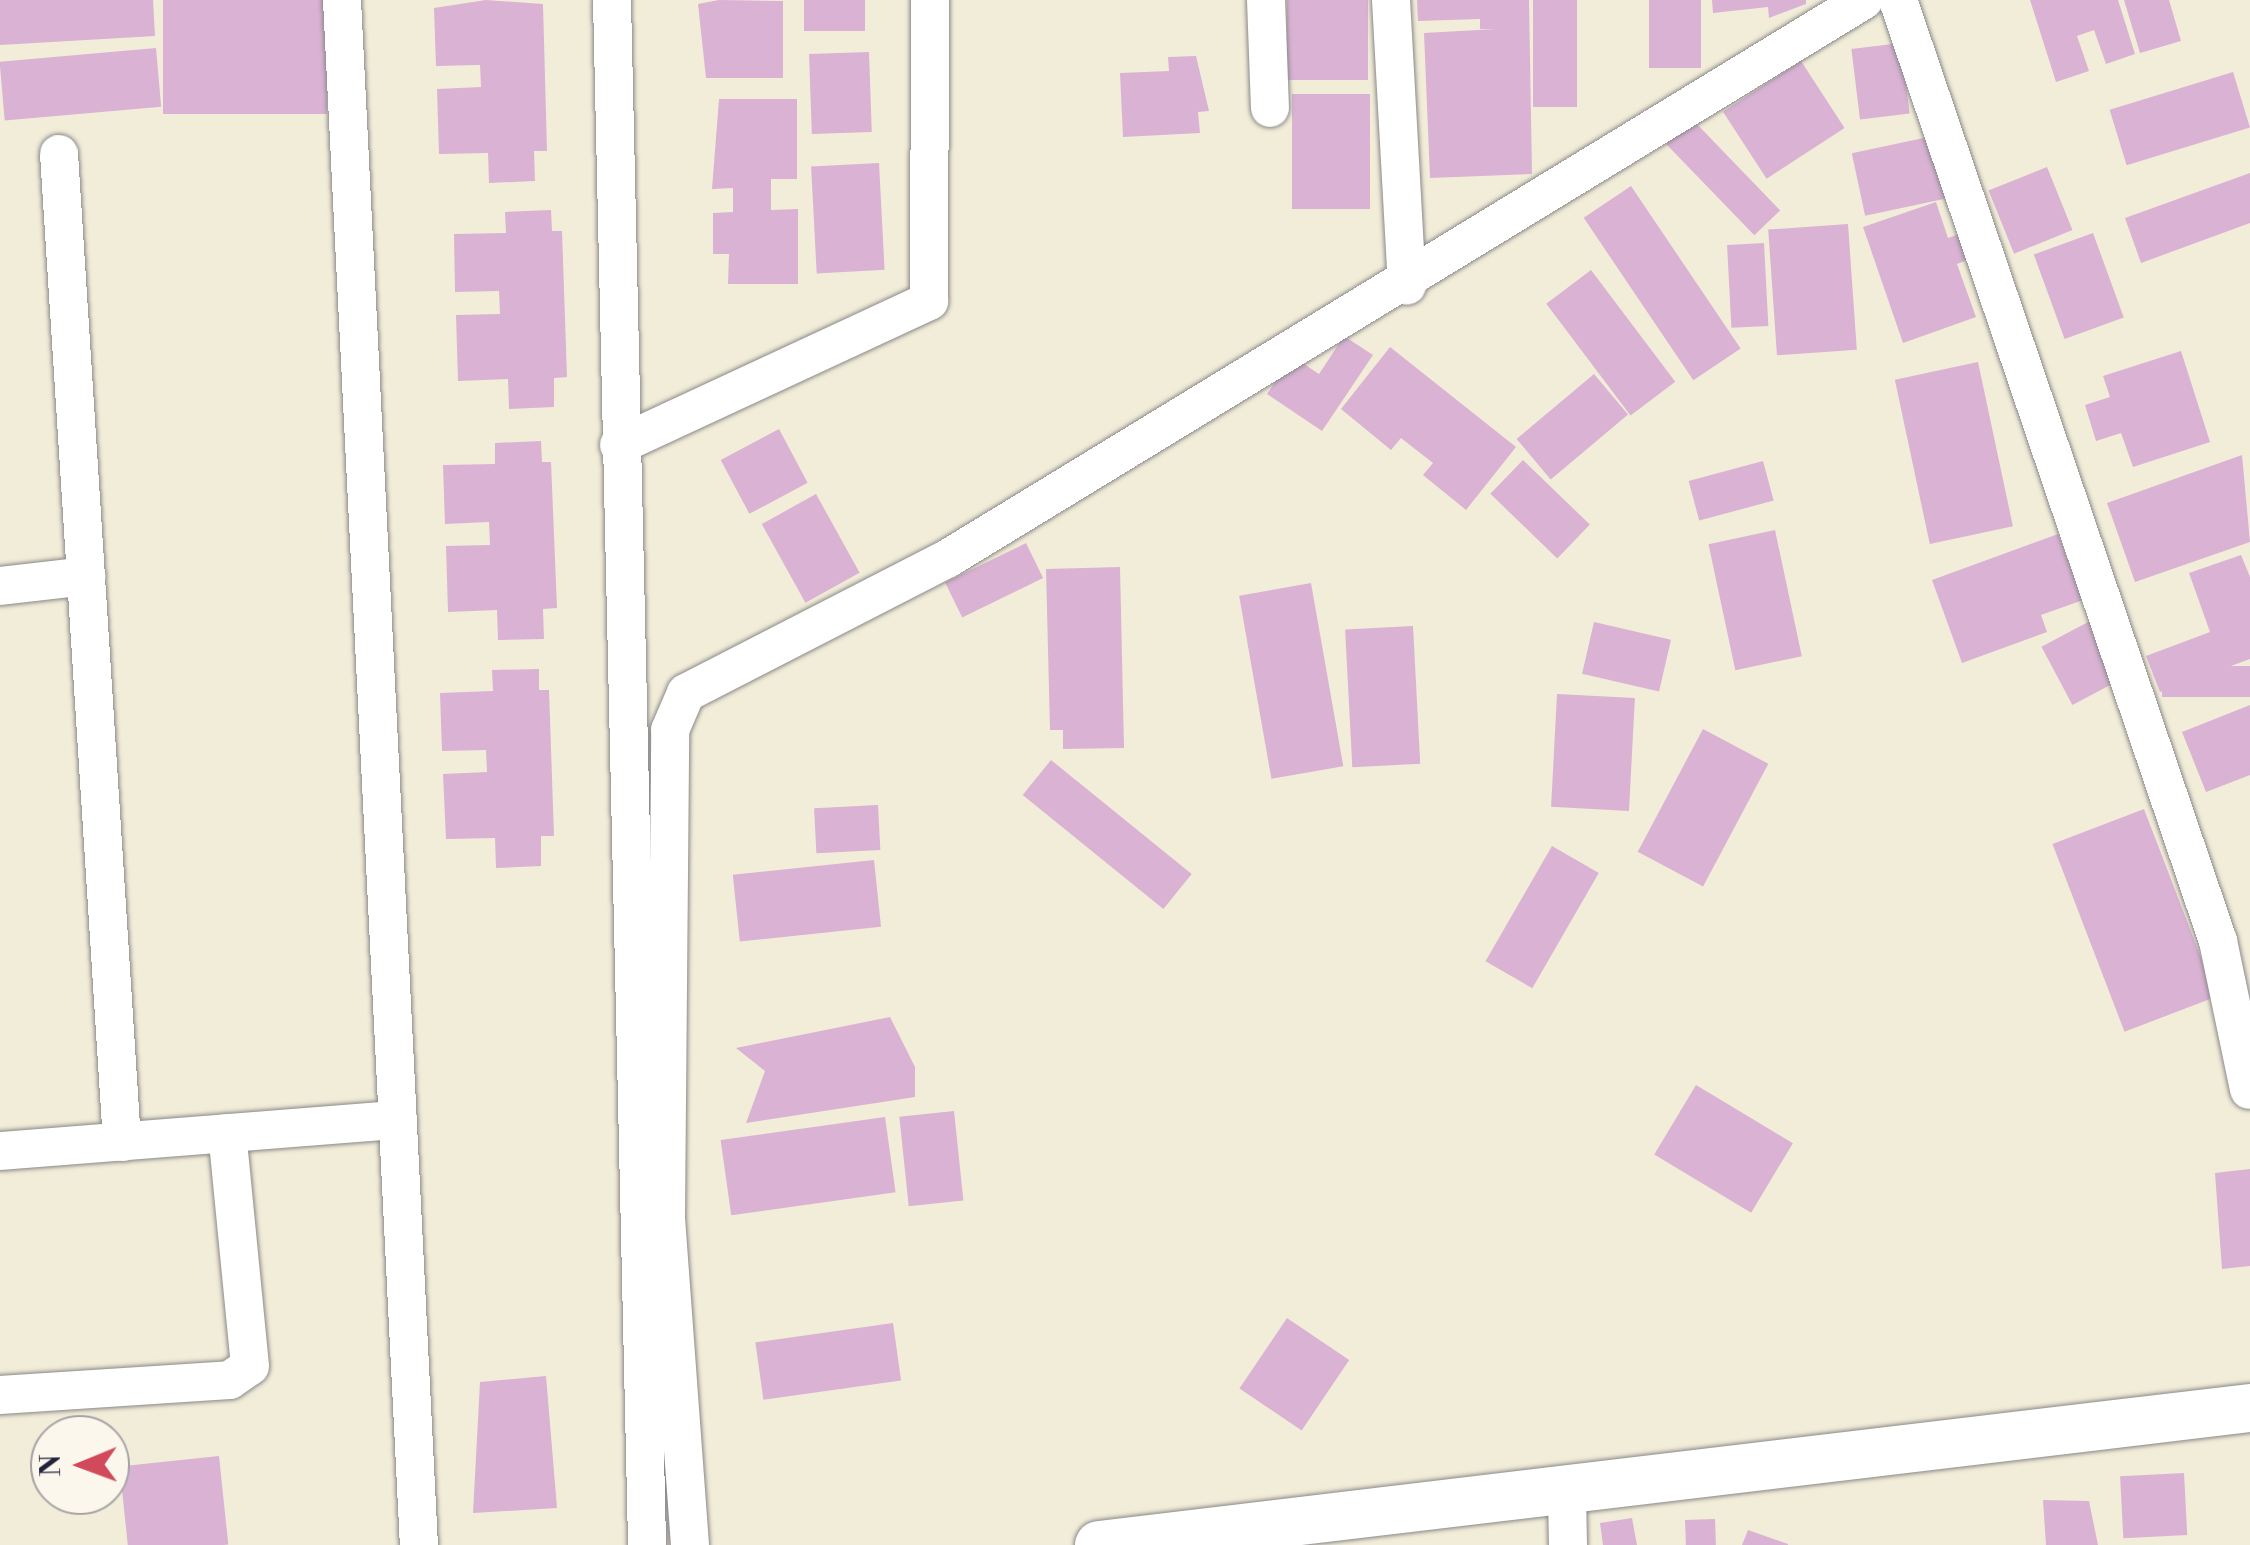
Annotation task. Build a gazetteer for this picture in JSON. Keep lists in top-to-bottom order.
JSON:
{
  "north": "left"
}
